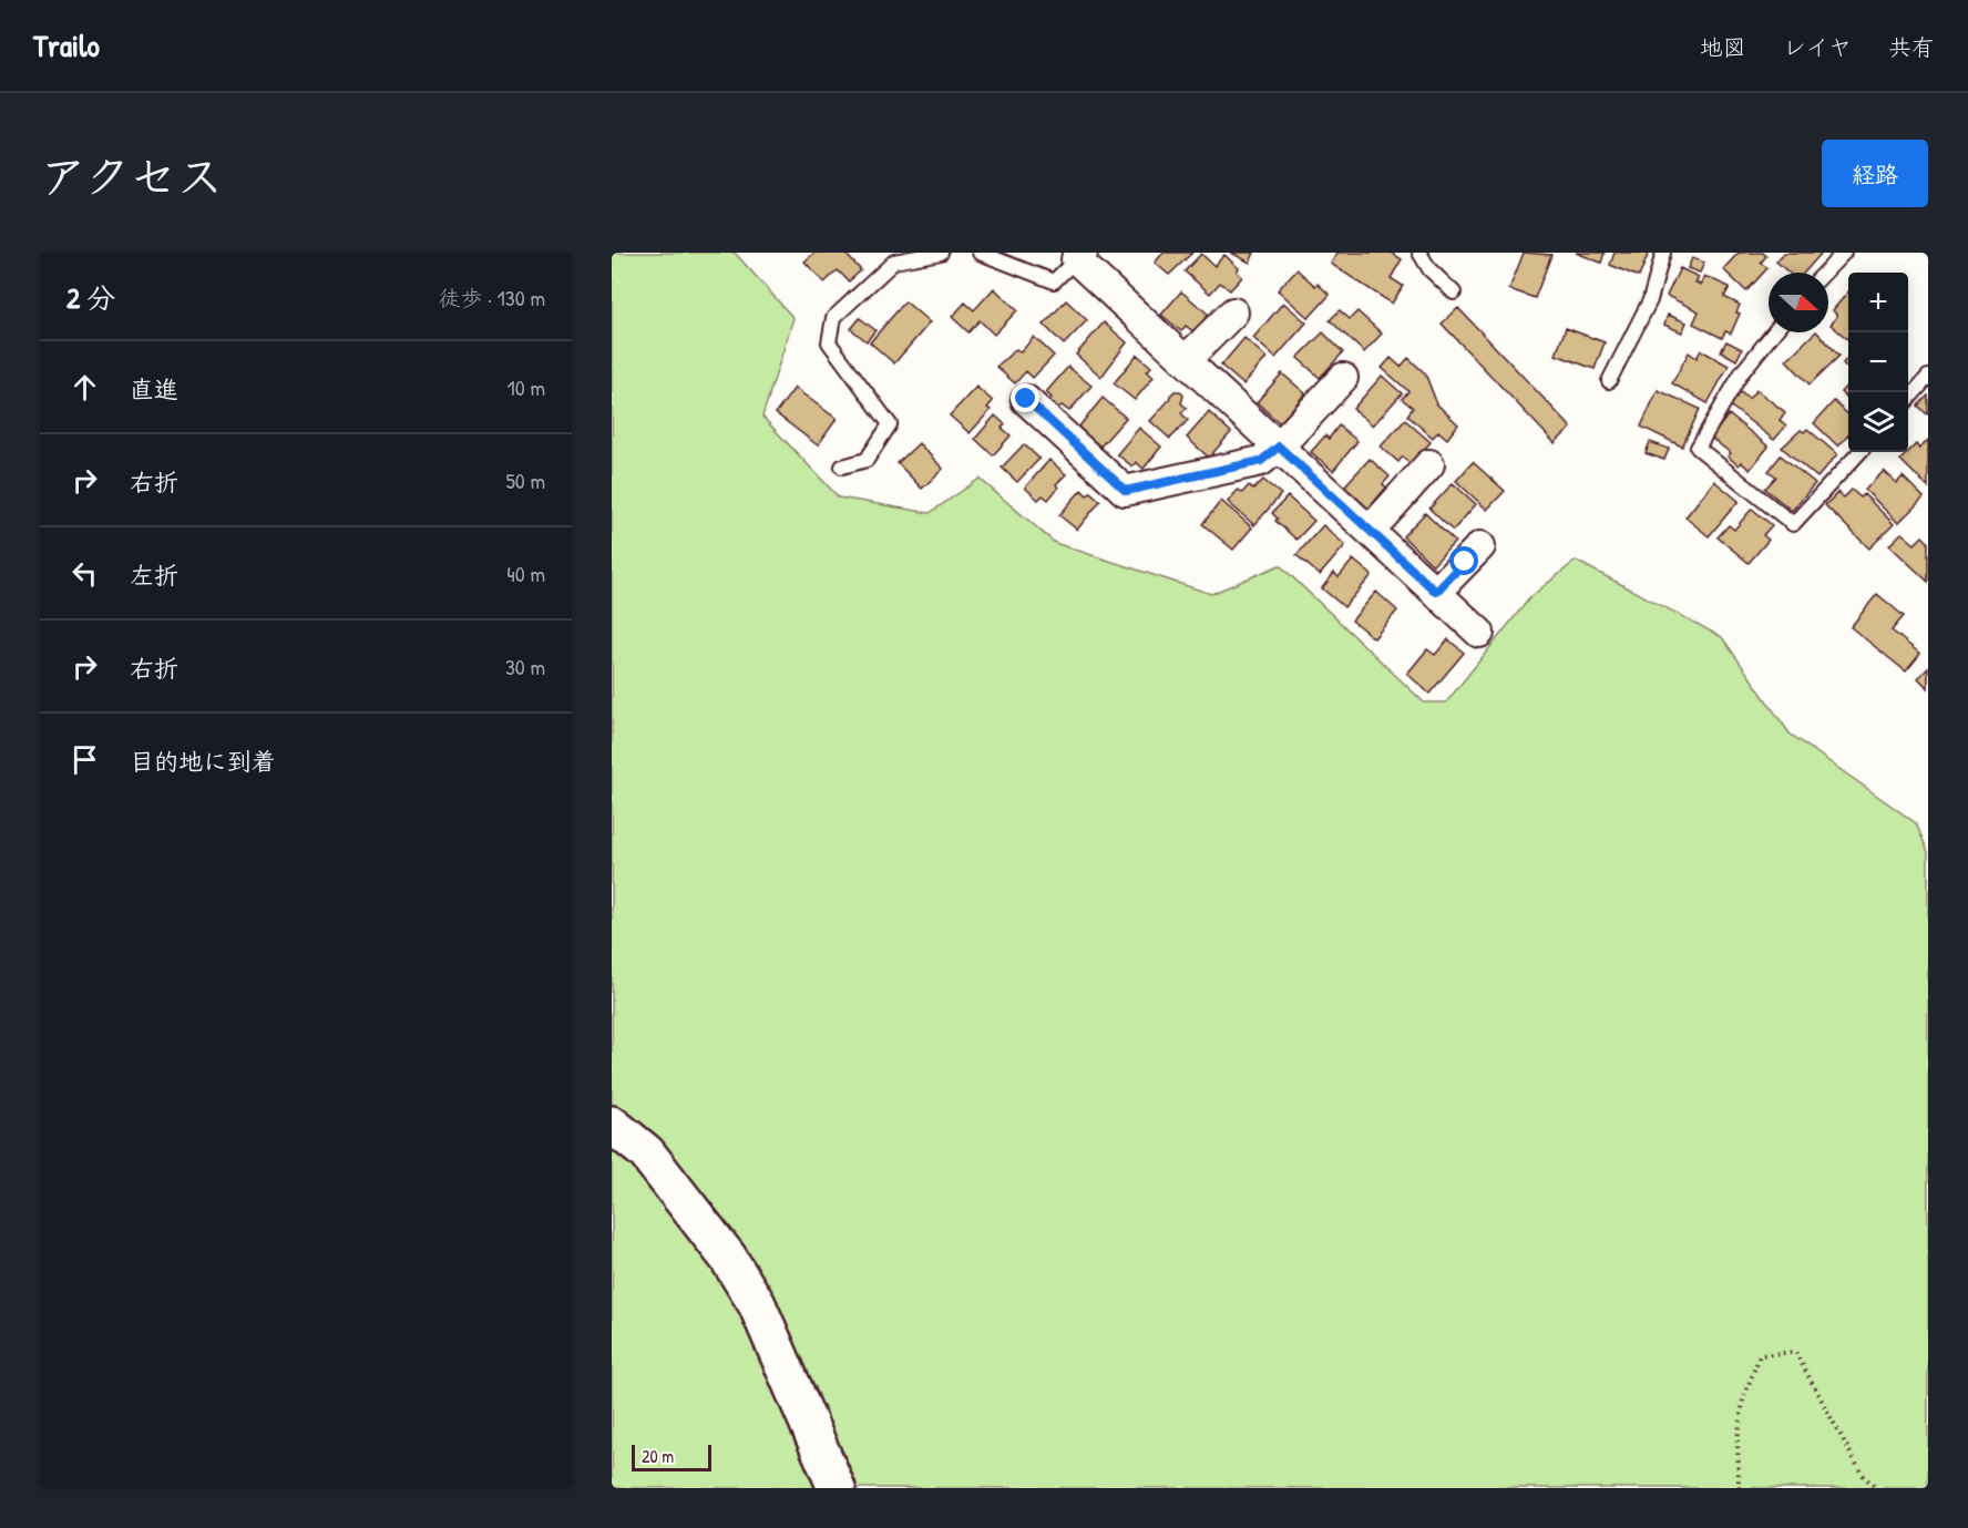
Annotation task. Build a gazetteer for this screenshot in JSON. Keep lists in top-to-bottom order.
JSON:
{
  "scale_bar": "20 m",
  "north": "right",
  "page": {
    "header": "Trailo",
    "nav": ["地図", "レイヤ", "共有"],
    "title": "アクセス",
    "buttons": "経路",
    "heading": ["2 分", "徒歩 · 130 m"],
    "map_buttons": ["+", "−"],
    "list": [
      ["直進", "10 m"],
      ["右折", "50 m"],
      ["左折", "40 m"],
      ["右折", "30 m"],
      "目的地に到着"
    ],
    "scale": "20 m"
  }
}
